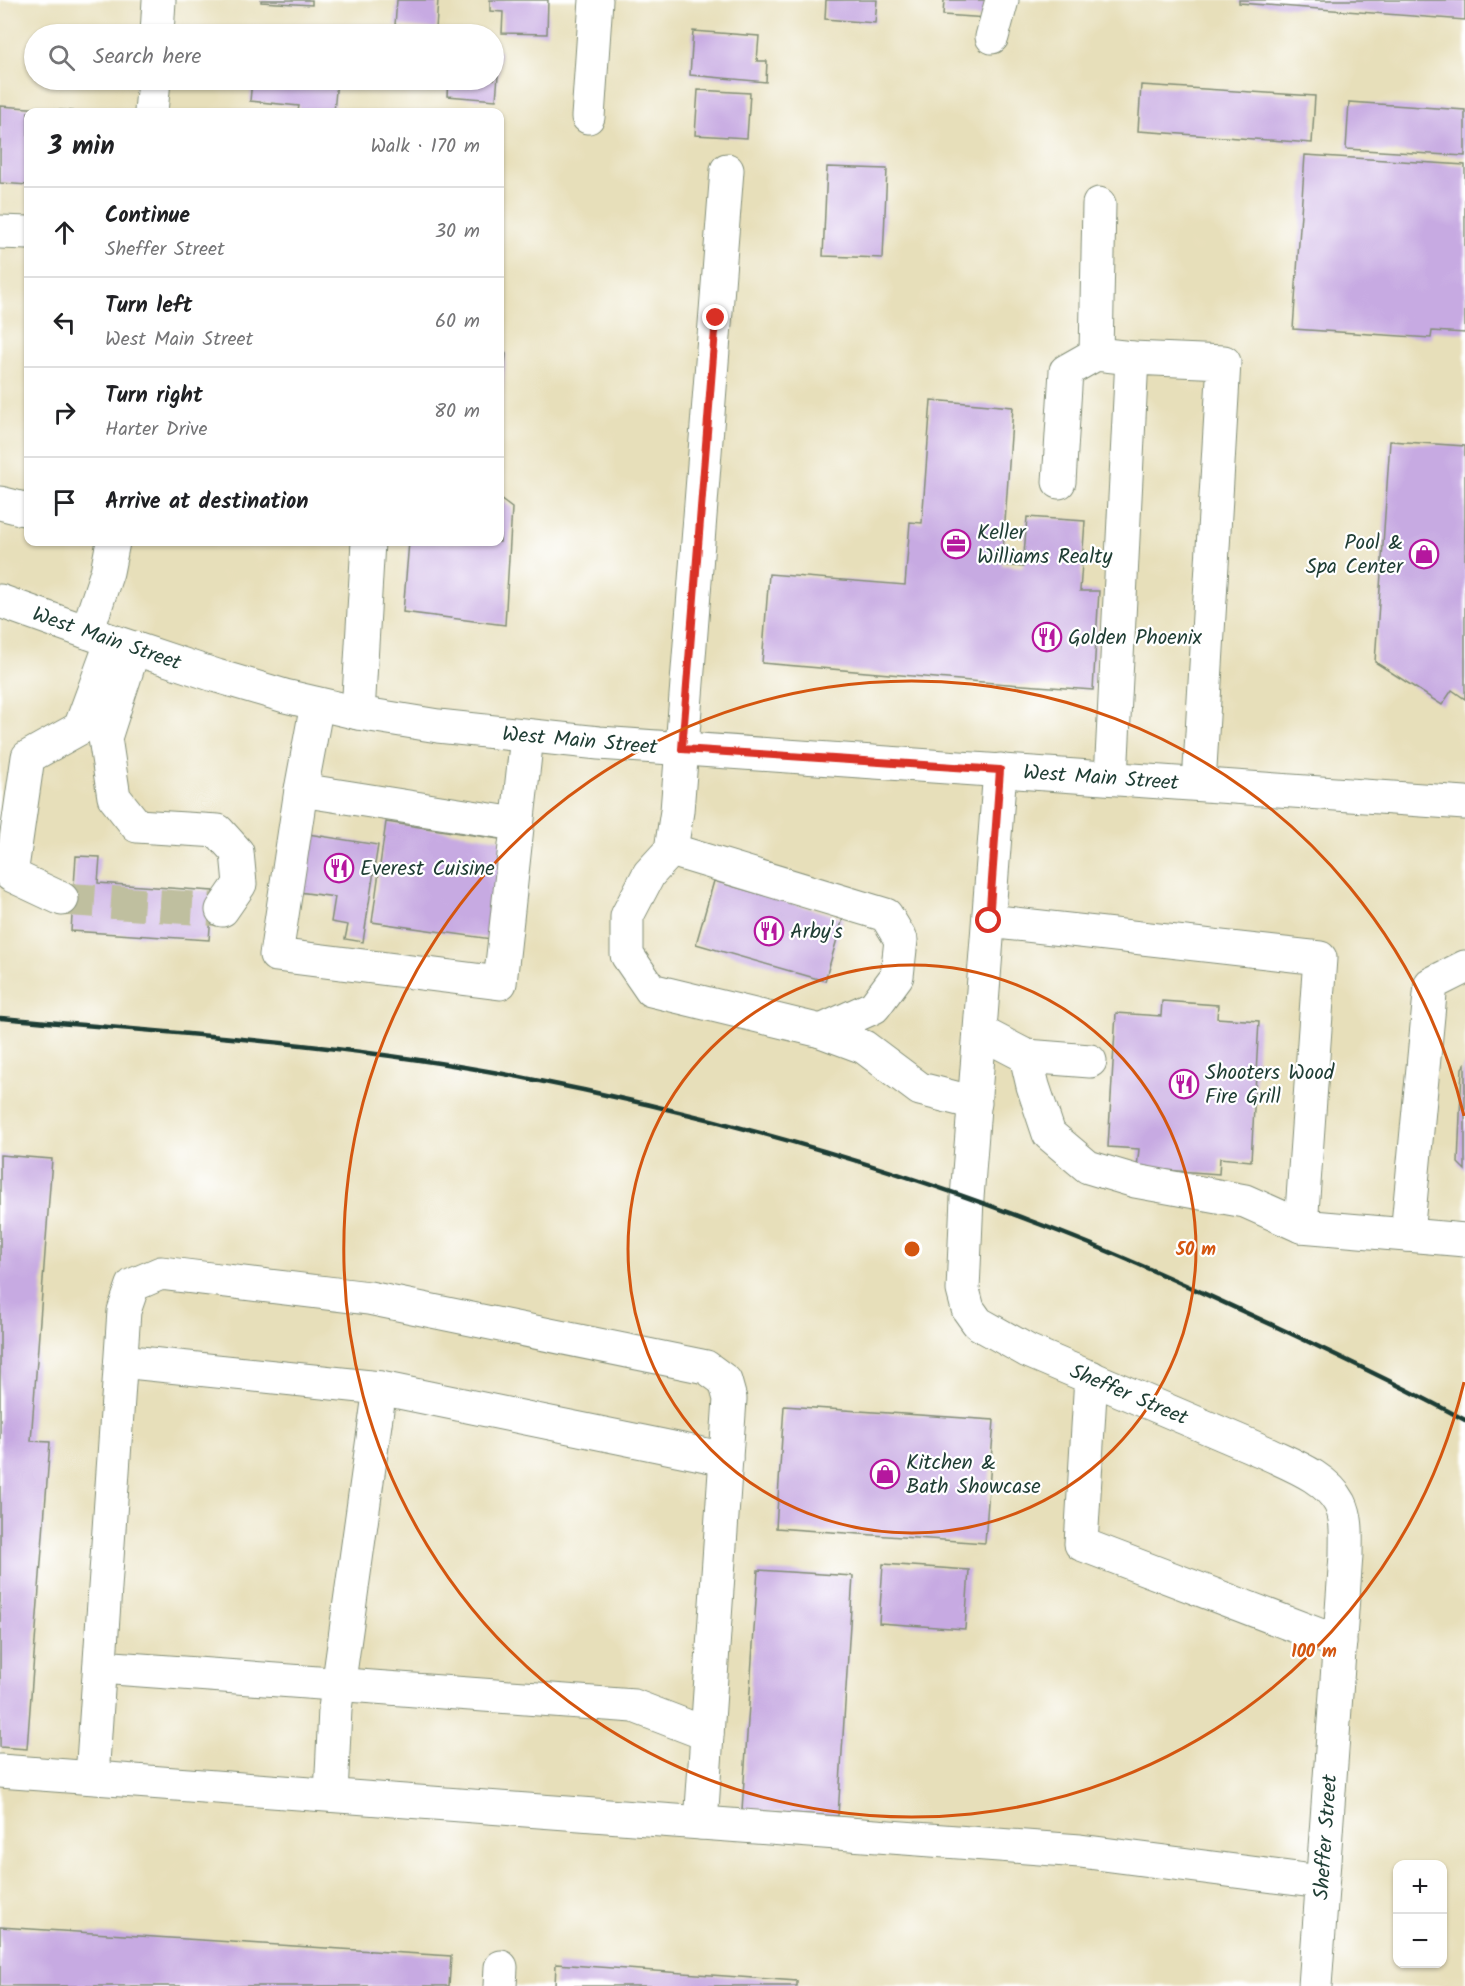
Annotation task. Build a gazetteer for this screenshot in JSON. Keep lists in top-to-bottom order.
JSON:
{
  "streets": {
    "street": ["West Main Street", "Sheffer Street"]
  },
  "crossings": [
    ["West Main Street", "Sheffer Street"]
  ],
  "places": {
    "office": ["Keller Williams Realty"],
    "shop": ["Pool & Spa Center", "Kitchen & Bath Showcase"],
    "restaurant": [
      "Golden Phoenix",
      "Everest Cuisine",
      "Arby's",
      "Shooters Wood Fire Grill"
    ]
  },
  "page": {
    "search": "Search here",
    "heading": ["3 min", "Walk · 170 m"],
    "list": [
      ["Continue", "Sheffer Street", "30 m"],
      ["Turn left", "West Main Street", "60 m"],
      ["Turn right", "Harter Drive", "80 m"],
      "Arrive at destination"
    ],
    "map_buttons": ["+", "−"]
  },
  "rings": ["50 m", "100 m"]
}
